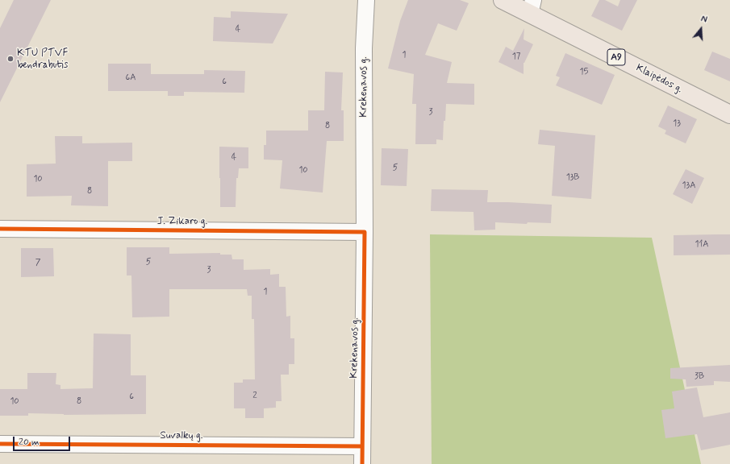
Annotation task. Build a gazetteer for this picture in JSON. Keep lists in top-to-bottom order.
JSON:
{
  "streets": {
    "highway": ["A9", "Klaipėdos g."],
    "street": ["Krekenavos g.", "J. Zikaro g.", "Suvalkų g."]
  },
  "crossings": [
    ["Krekenavos g.", "J. Zikaro g."],
    ["Krekenavos g.", "Suvalkų g."]
  ],
  "places": ["KTU PTVF bendrabutis"],
  "house_numbers": [
    "4",
    "1",
    "17",
    "15",
    "6A",
    "6",
    "3",
    "13",
    "8",
    "4",
    "5",
    "10",
    "13B",
    "10",
    "13A",
    "8",
    "11A",
    "5",
    "7",
    "3",
    "1",
    "3B",
    "2",
    "6",
    "10",
    "8"
  ],
  "scale_bar": "20 m",
  "north": "top"
}
